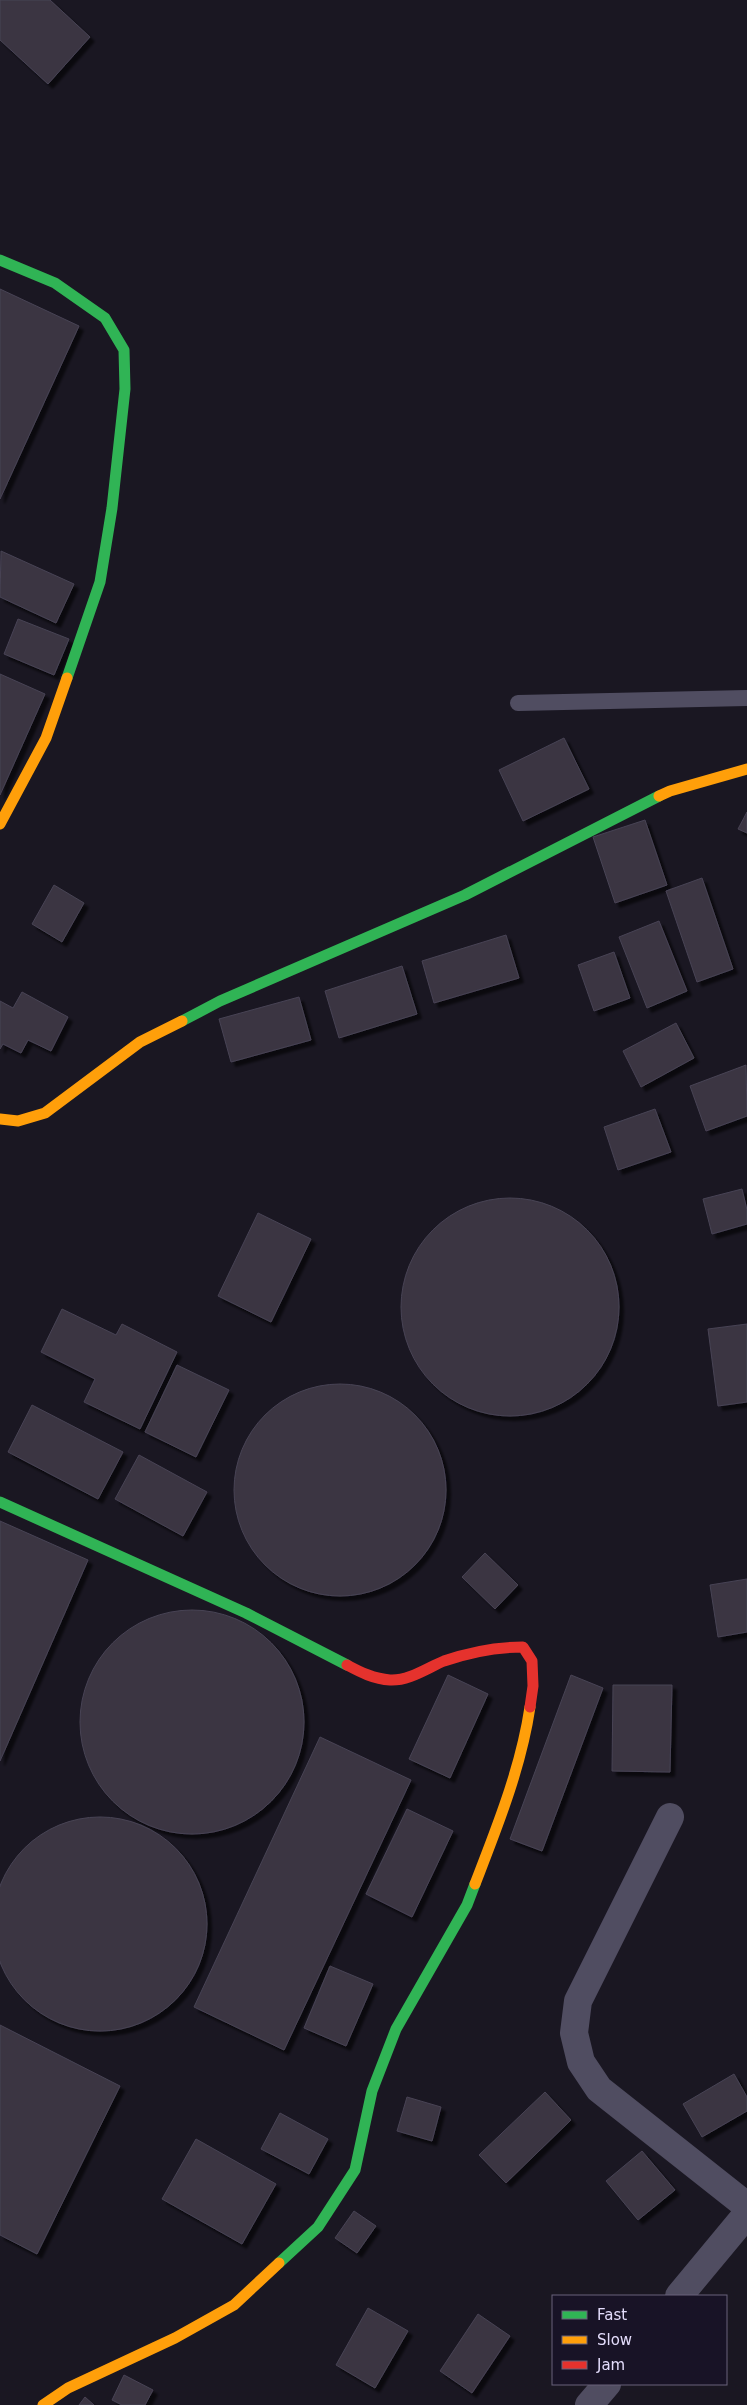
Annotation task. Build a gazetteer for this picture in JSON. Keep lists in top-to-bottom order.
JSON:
{
  "legend": ["Fast", "Slow", "Jam"]
}
